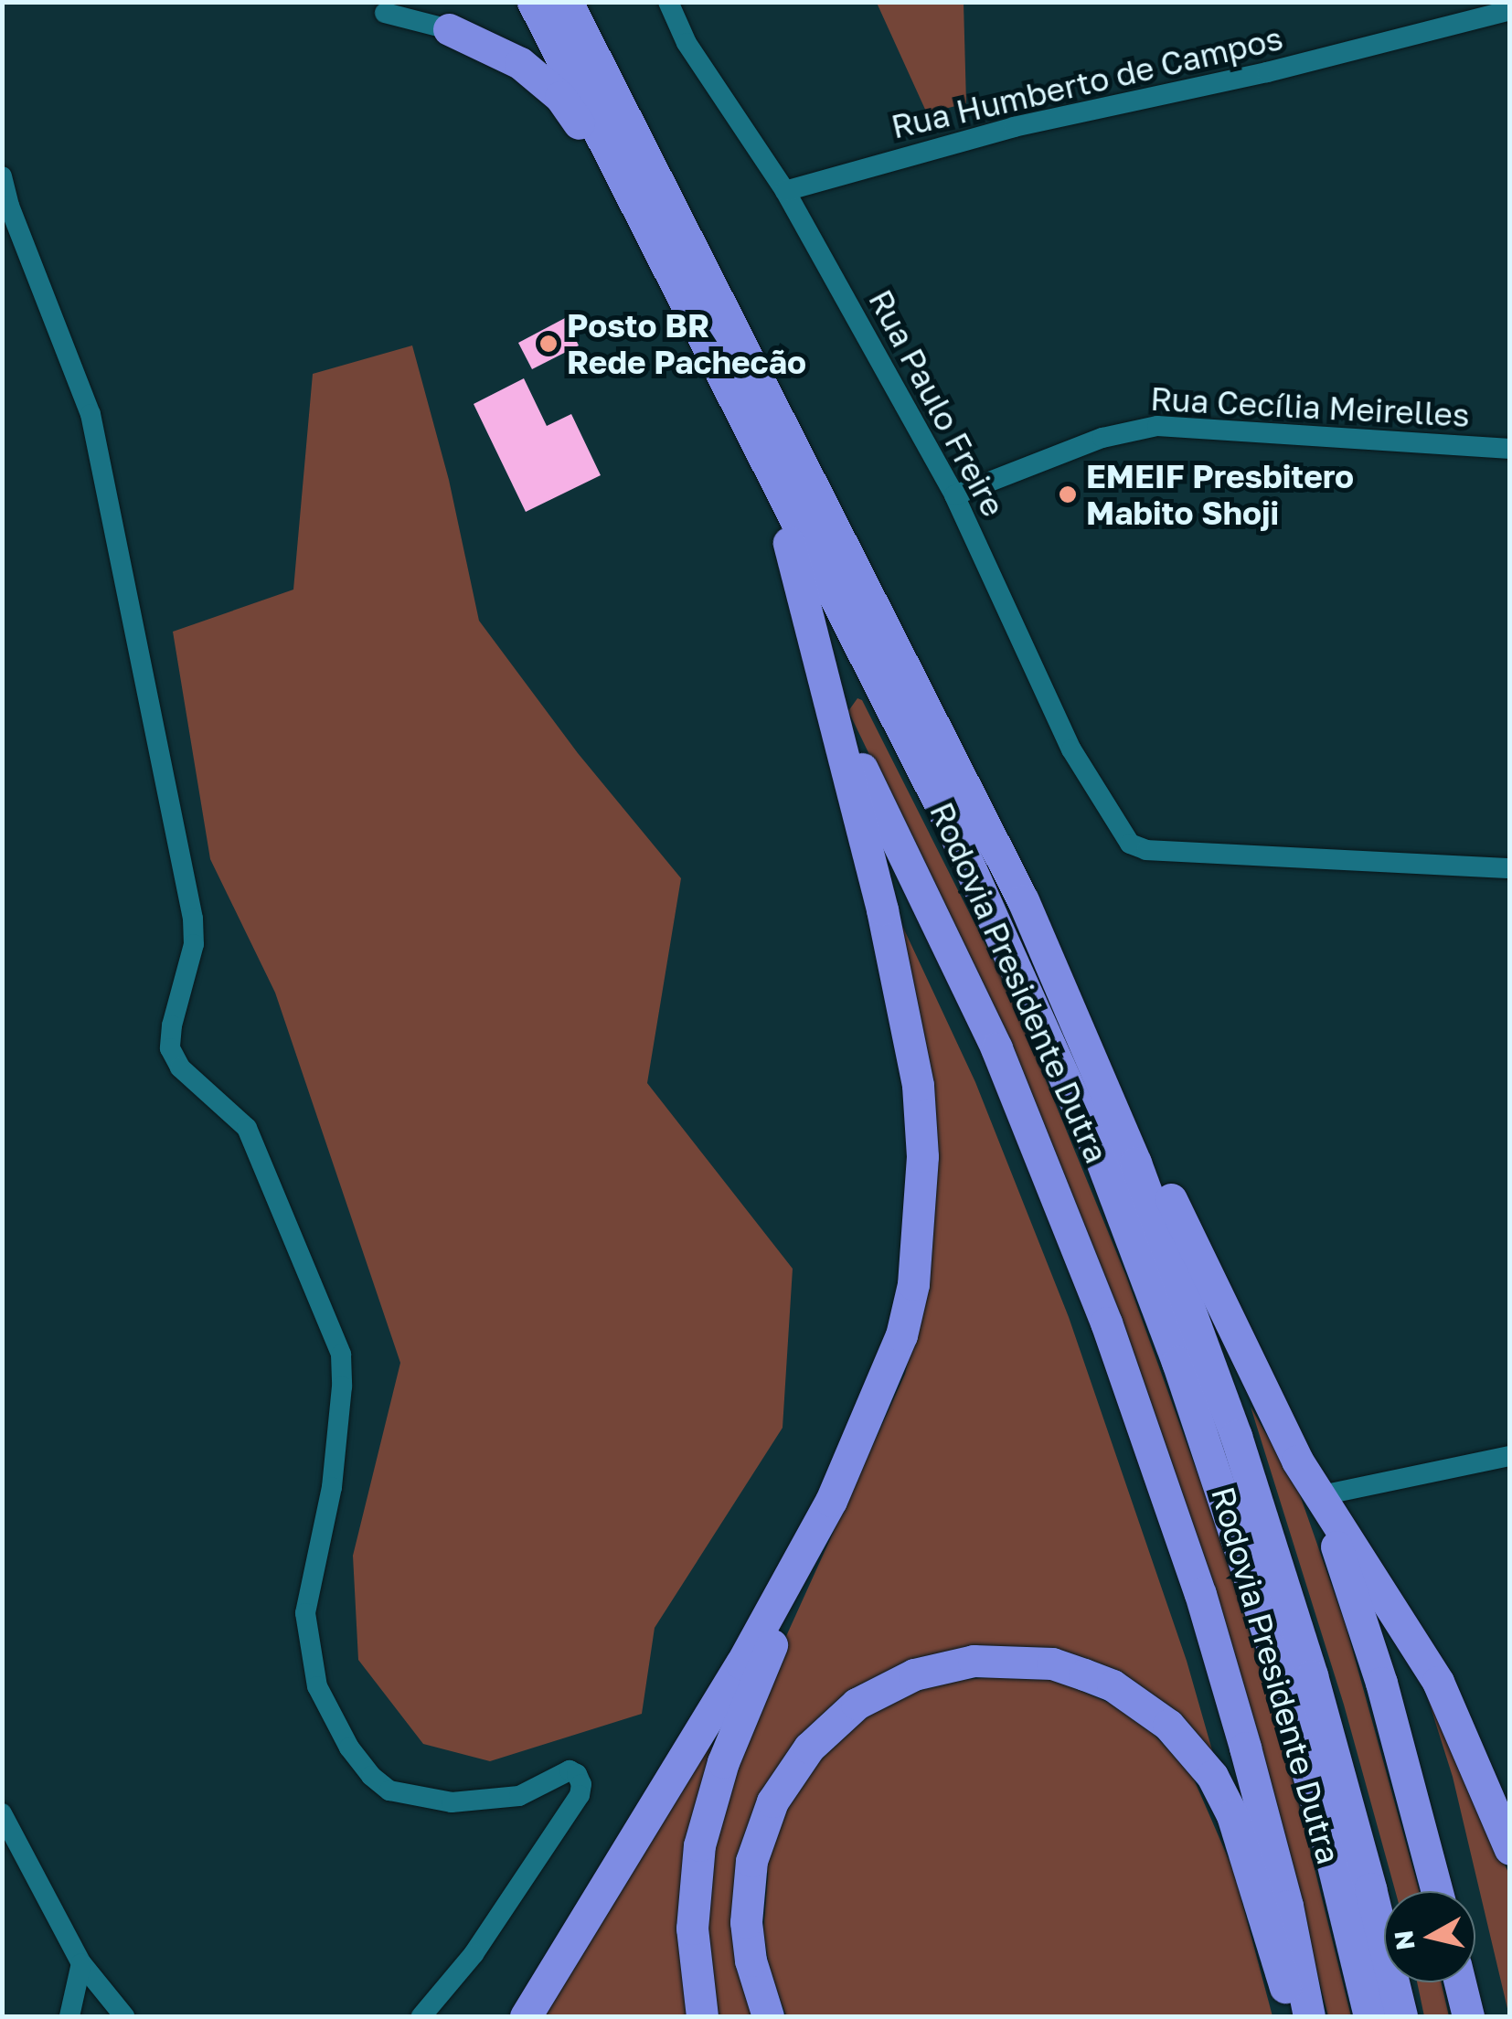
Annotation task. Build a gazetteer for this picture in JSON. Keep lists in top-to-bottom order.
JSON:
{
  "streets": {
    "highway": ["Rodovia Presidente Dutra"],
    "street": ["Rua Humberto de Campos", "Rua Paulo Freire", "Rua Cecília Meirelles"]
  },
  "crossings": [
    ["Rua Humberto de Campos", "Rua Paulo Freire"],
    ["Rua Paulo Freire", "Rua Cecília Meirelles"]
  ],
  "places": ["Posto BR Rede Pachecão", "EMEIF Presbitero Mabito Shoji"],
  "north": "left"
}
